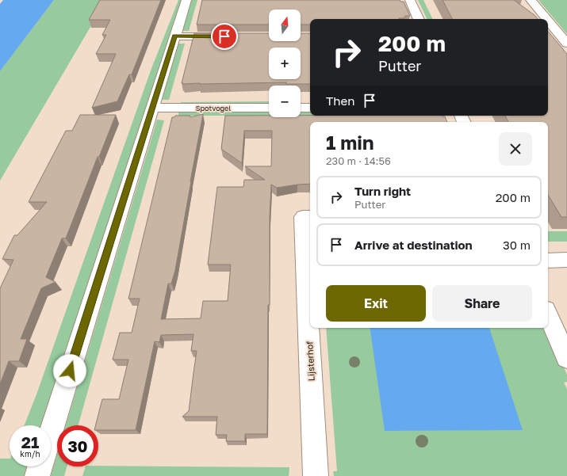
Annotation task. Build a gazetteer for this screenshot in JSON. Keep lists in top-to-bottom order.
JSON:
{
  "streets": {
    "street": ["Spotvogel", "Lijsterhof"]
  },
  "north": "top",
  "page": {
    "map_buttons": ["+", "−"],
    "turn": ["200 m", "Putter"],
    "then": "Then",
    "heading": ["1 min", "230 m · 14:56"],
    "list": [
      {
        "name": "Turn right",
        "note": "Putter",
        "value": "200 m"
      },
      {
        "name": "Arrive at destination",
        "value": "30 m"
      }
    ],
    "buttons": ["Exit", "Share"],
    "speed": "21 km/h",
    "limit": "30"
  }
}
